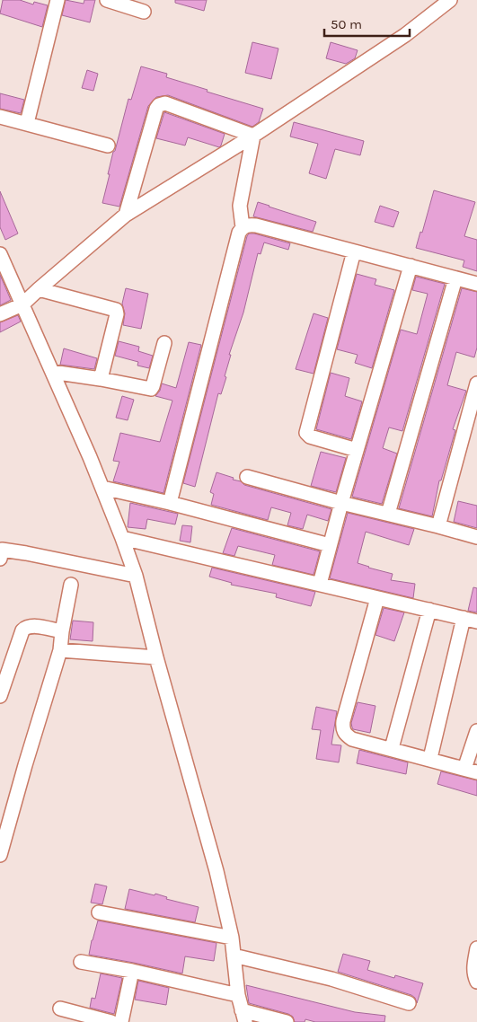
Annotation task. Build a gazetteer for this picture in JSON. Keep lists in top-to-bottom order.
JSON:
{
  "scale_bar": "50 m"
}
